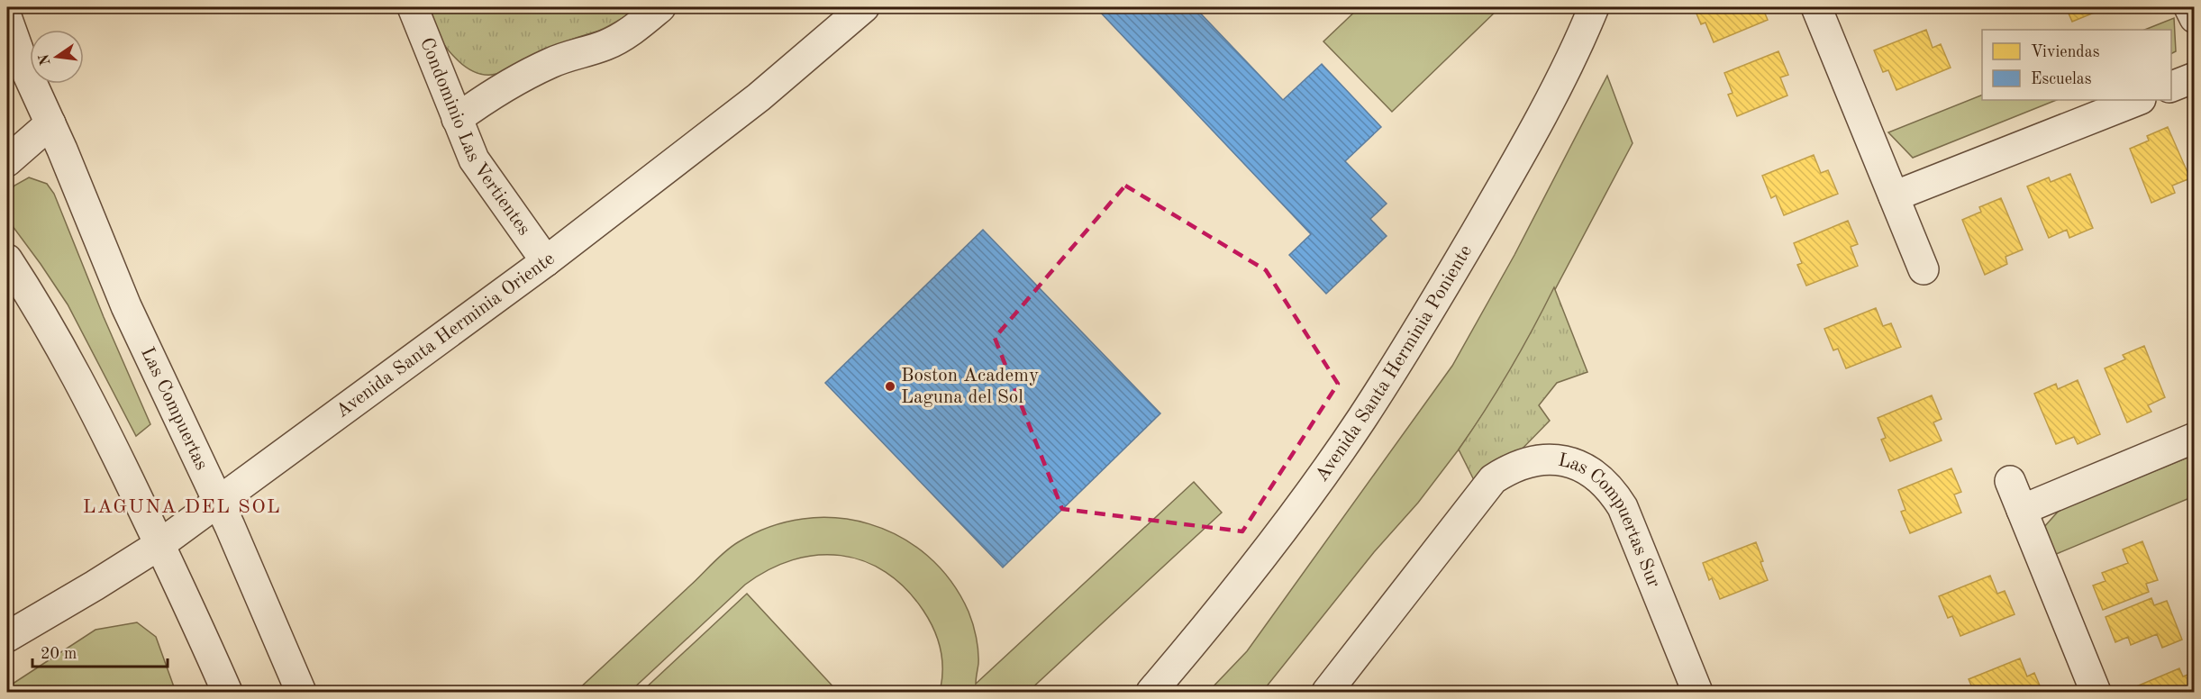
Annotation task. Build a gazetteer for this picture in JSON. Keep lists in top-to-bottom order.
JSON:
{
  "streets": {
    "street": [
      "Condominio Las Vertientes",
      "Avenida Santa Herminia Oriente",
      "Avenida Santa Herminia Poniente",
      "Las Compuertas",
      "Las Compuertas Sur"
    ]
  },
  "crossings": [
    ["Condominio Las Vertientes", "Avenida Santa Herminia Oriente"],
    ["Avenida Santa Herminia Oriente", "Las Compuertas"]
  ],
  "districts": ["LAGUNA DEL SOL"],
  "places": ["Boston Academy Laguna del Sol"],
  "legend": ["Viviendas", "Escuelas"],
  "scale_bar": "20 m",
  "north": "left"
}
